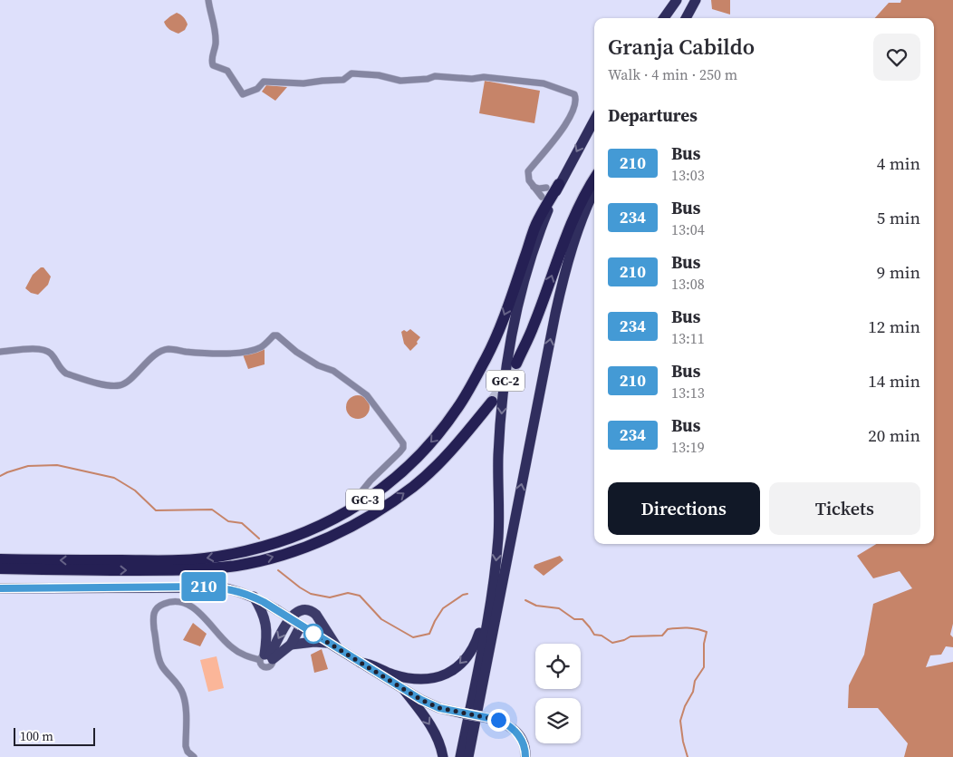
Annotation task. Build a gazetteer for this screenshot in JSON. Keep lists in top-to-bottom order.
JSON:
{
  "streets": {
    "highway": ["GC-2", "GC-3"]
  },
  "crossings": [
    ["GC-2", "GC-3"]
  ],
  "lines": ["bus line 210"],
  "scale_bar": "100 m",
  "page": {
    "on_map": "210",
    "heading": [
      ["Granja Cabildo", "Walk · 4 min · 250 m"],
      "Departures"
    ],
    "list": [
      {
        "mark": "210",
        "name": "Bus",
        "note": "13:03",
        "value": "4 min"
      },
      {
        "mark": "234",
        "name": "Bus",
        "note": "13:04",
        "value": "5 min"
      },
      {
        "mark": "210",
        "name": "Bus",
        "note": "13:08",
        "value": "9 min"
      },
      {
        "mark": "234",
        "name": "Bus",
        "note": "13:11",
        "value": "12 min"
      },
      {
        "mark": "210",
        "name": "Bus",
        "note": "13:13",
        "value": "14 min"
      },
      {
        "mark": "234",
        "name": "Bus",
        "note": "13:19",
        "value": "20 min"
      }
    ],
    "buttons": ["Directions", "Tickets"],
    "scale": "100 m"
  }
}
